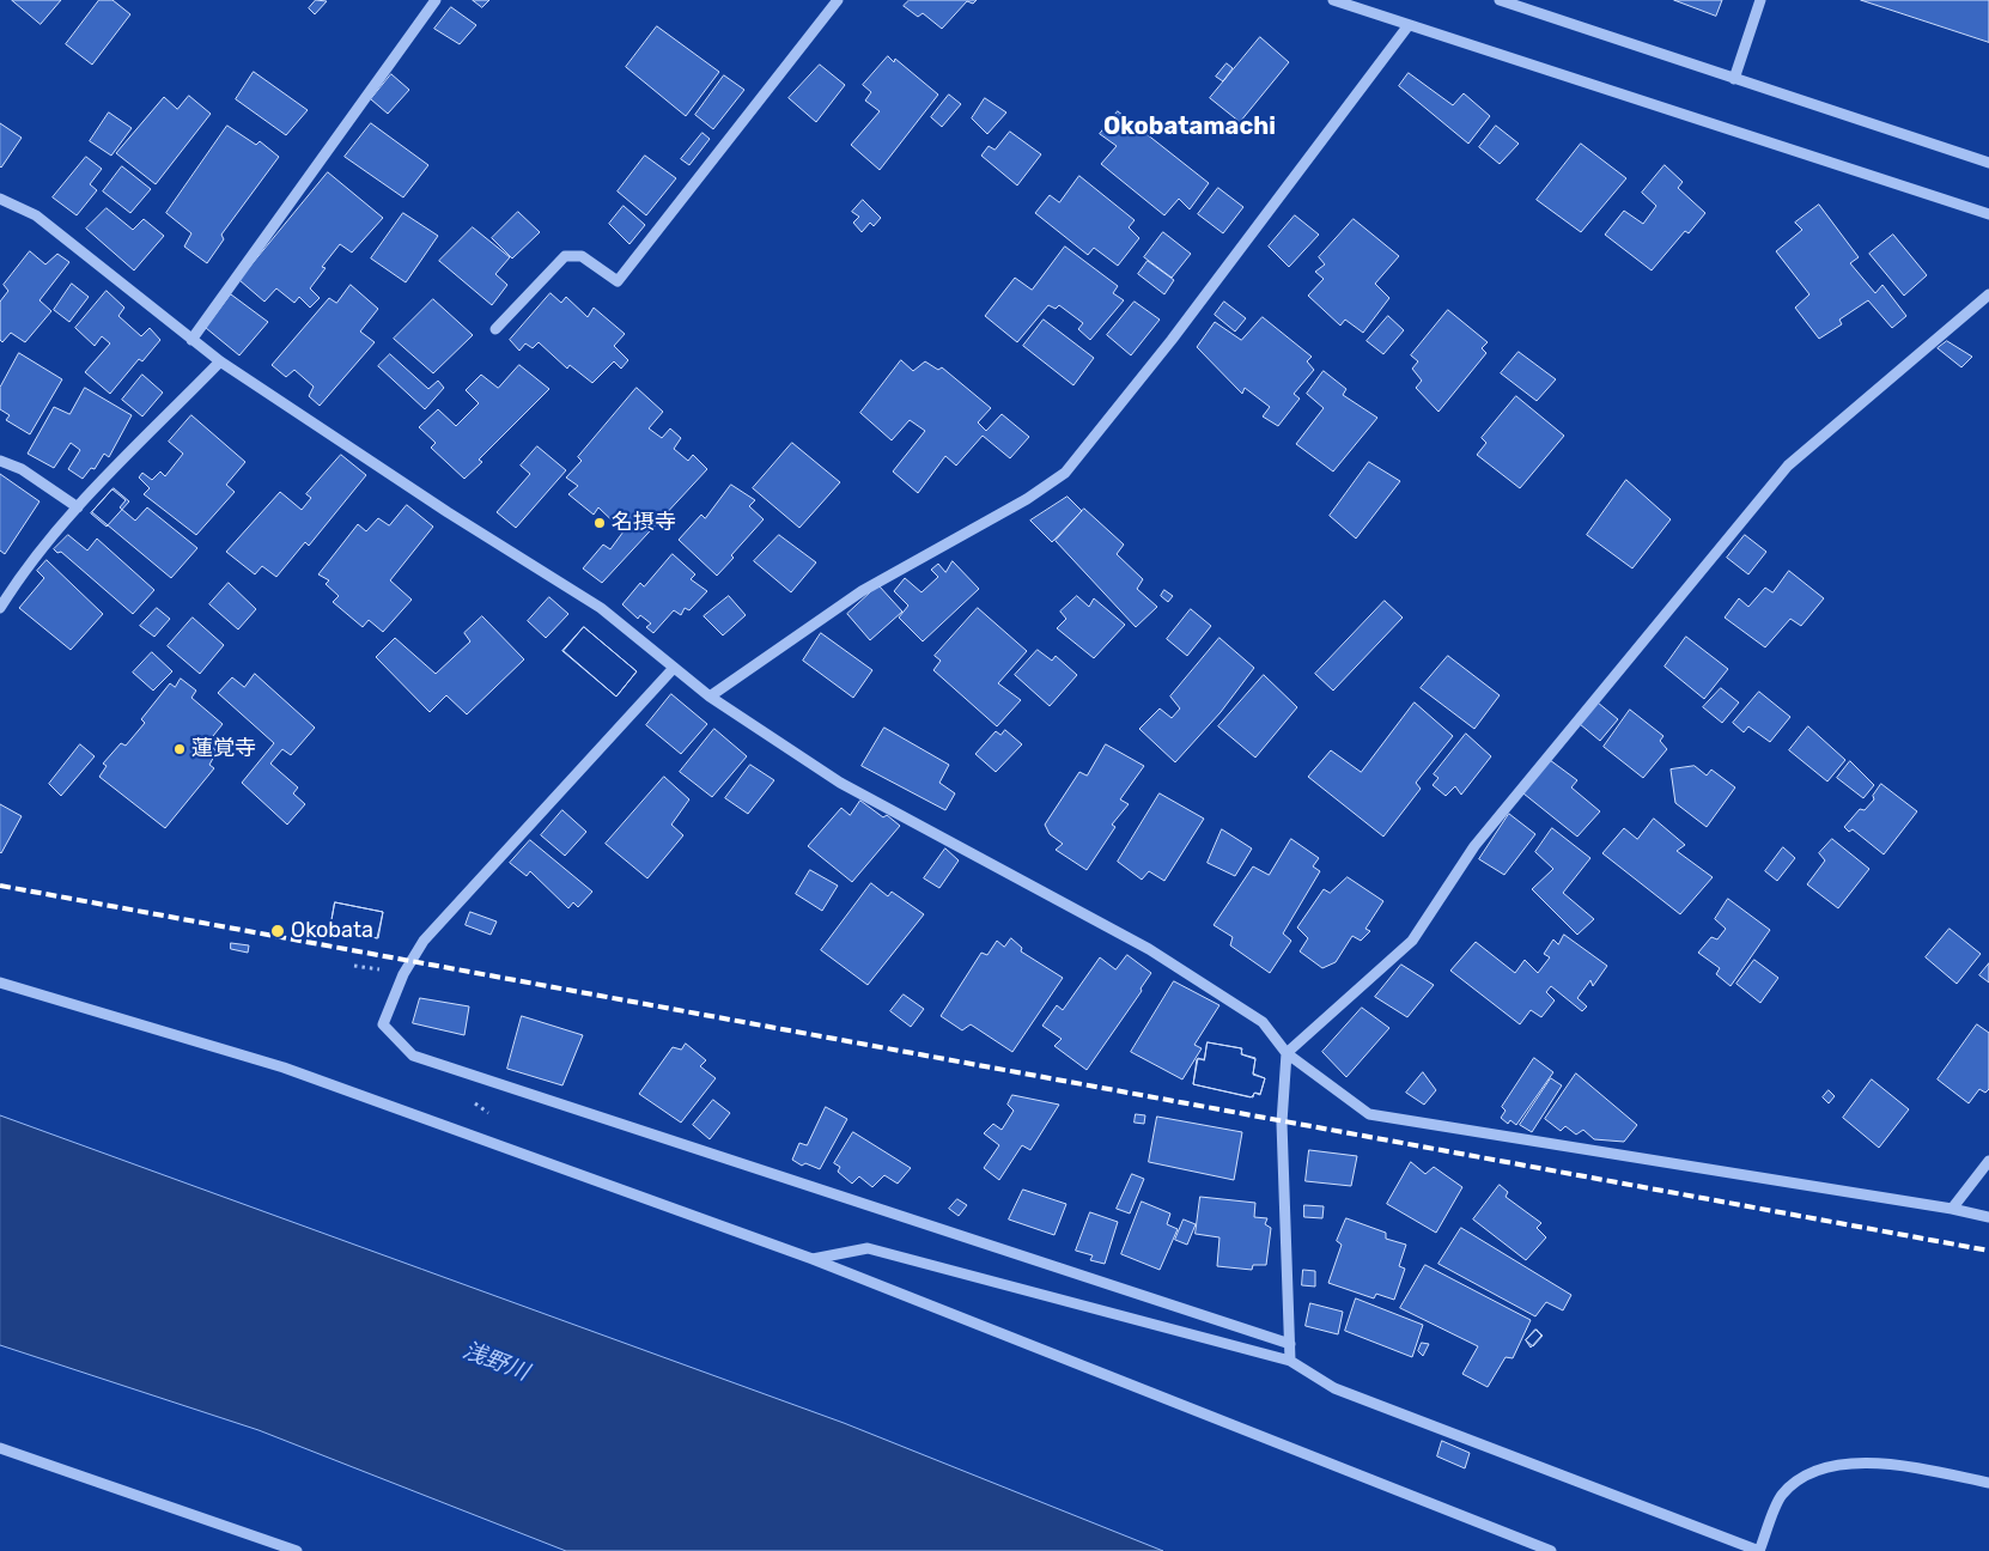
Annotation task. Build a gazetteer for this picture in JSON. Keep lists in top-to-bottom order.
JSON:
{
  "districts": ["Okobatamachi"],
  "water": ["浅野川"],
  "places": ["名摂寺", "蓮覚寺", "Okobata"]
}
